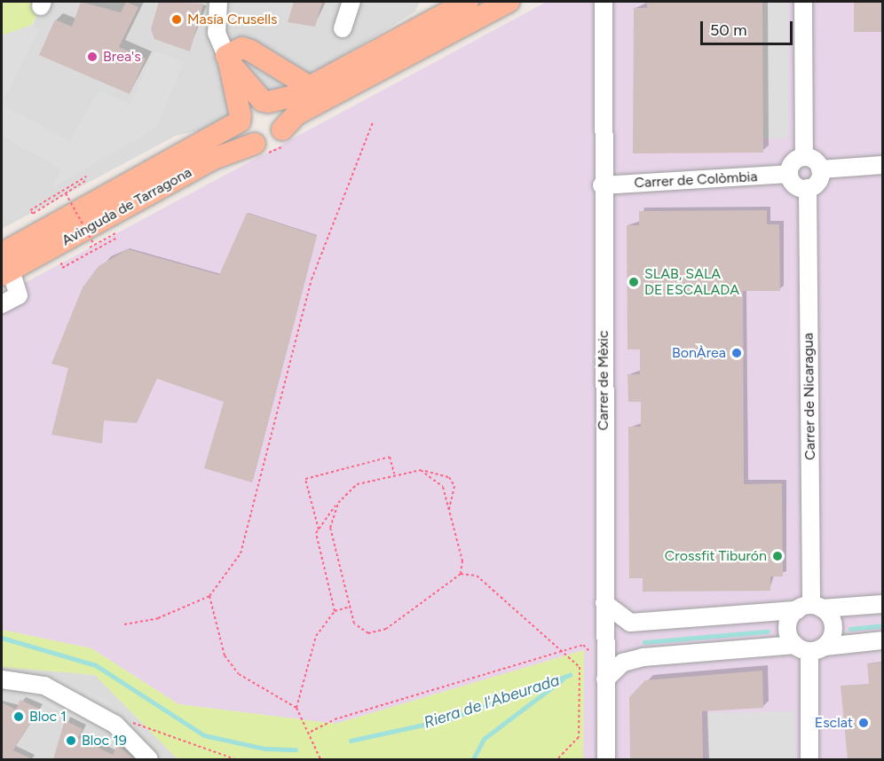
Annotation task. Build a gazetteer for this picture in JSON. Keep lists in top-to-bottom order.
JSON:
{
  "streets": {
    "main road": ["Avinguda de Tarragona"],
    "street": ["Carrer de Colòmbia", "Carrer de Mèxic", "Carrer de Nicaragua"]
  },
  "crossings": [
    ["Carrer de Colòmbia", "Carrer de Mèxic"],
    ["Carrer de Colòmbia", "Carrer de Nicaragua"]
  ],
  "water": ["Riera de l'Abeurada"],
  "places": [
    "Masía Crusells",
    "Brea's",
    "SLAB, SALA DE ESCALADA",
    "BonÀrea",
    "Crossfit Tiburón",
    "Bloc 1",
    "Esclat",
    "Bloc 19"
  ],
  "scale_bar": "50 m"
}
